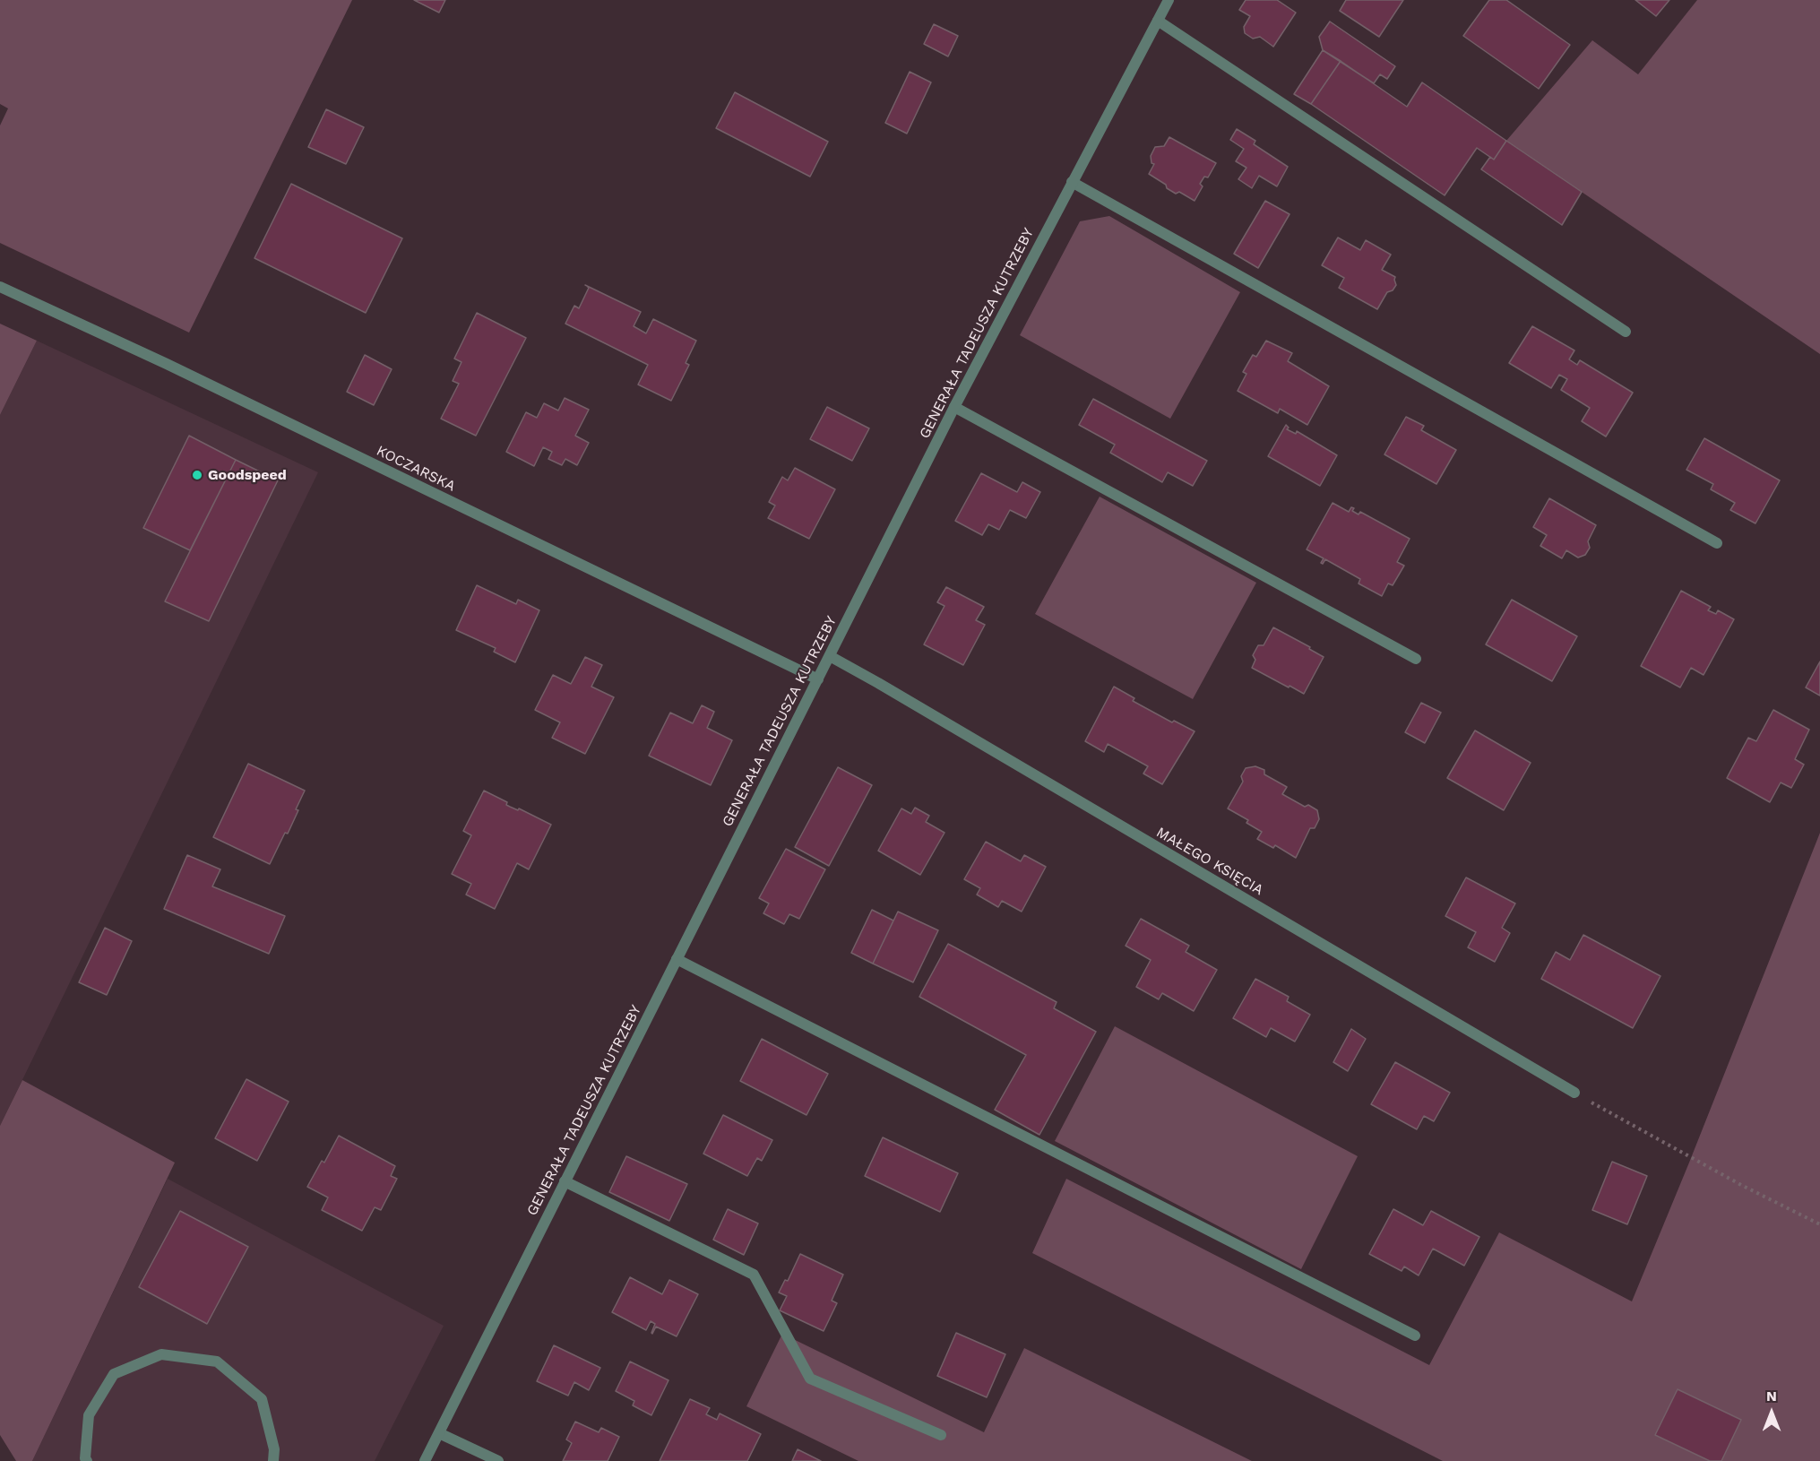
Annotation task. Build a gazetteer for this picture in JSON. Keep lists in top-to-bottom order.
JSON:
{
  "streets": {
    "street": ["GENERAŁA TADEUSZA KUTRZEBY", "KOCZARSKA", "MAŁEGO KSIĘCIA"]
  },
  "crossings": [
    ["GENERAŁA TADEUSZA KUTRZEBY", "KOCZARSKA"],
    ["GENERAŁA TADEUSZA KUTRZEBY", "MAŁEGO KSIĘCIA"]
  ],
  "places": ["Goodspeed"],
  "north": "top"
}
